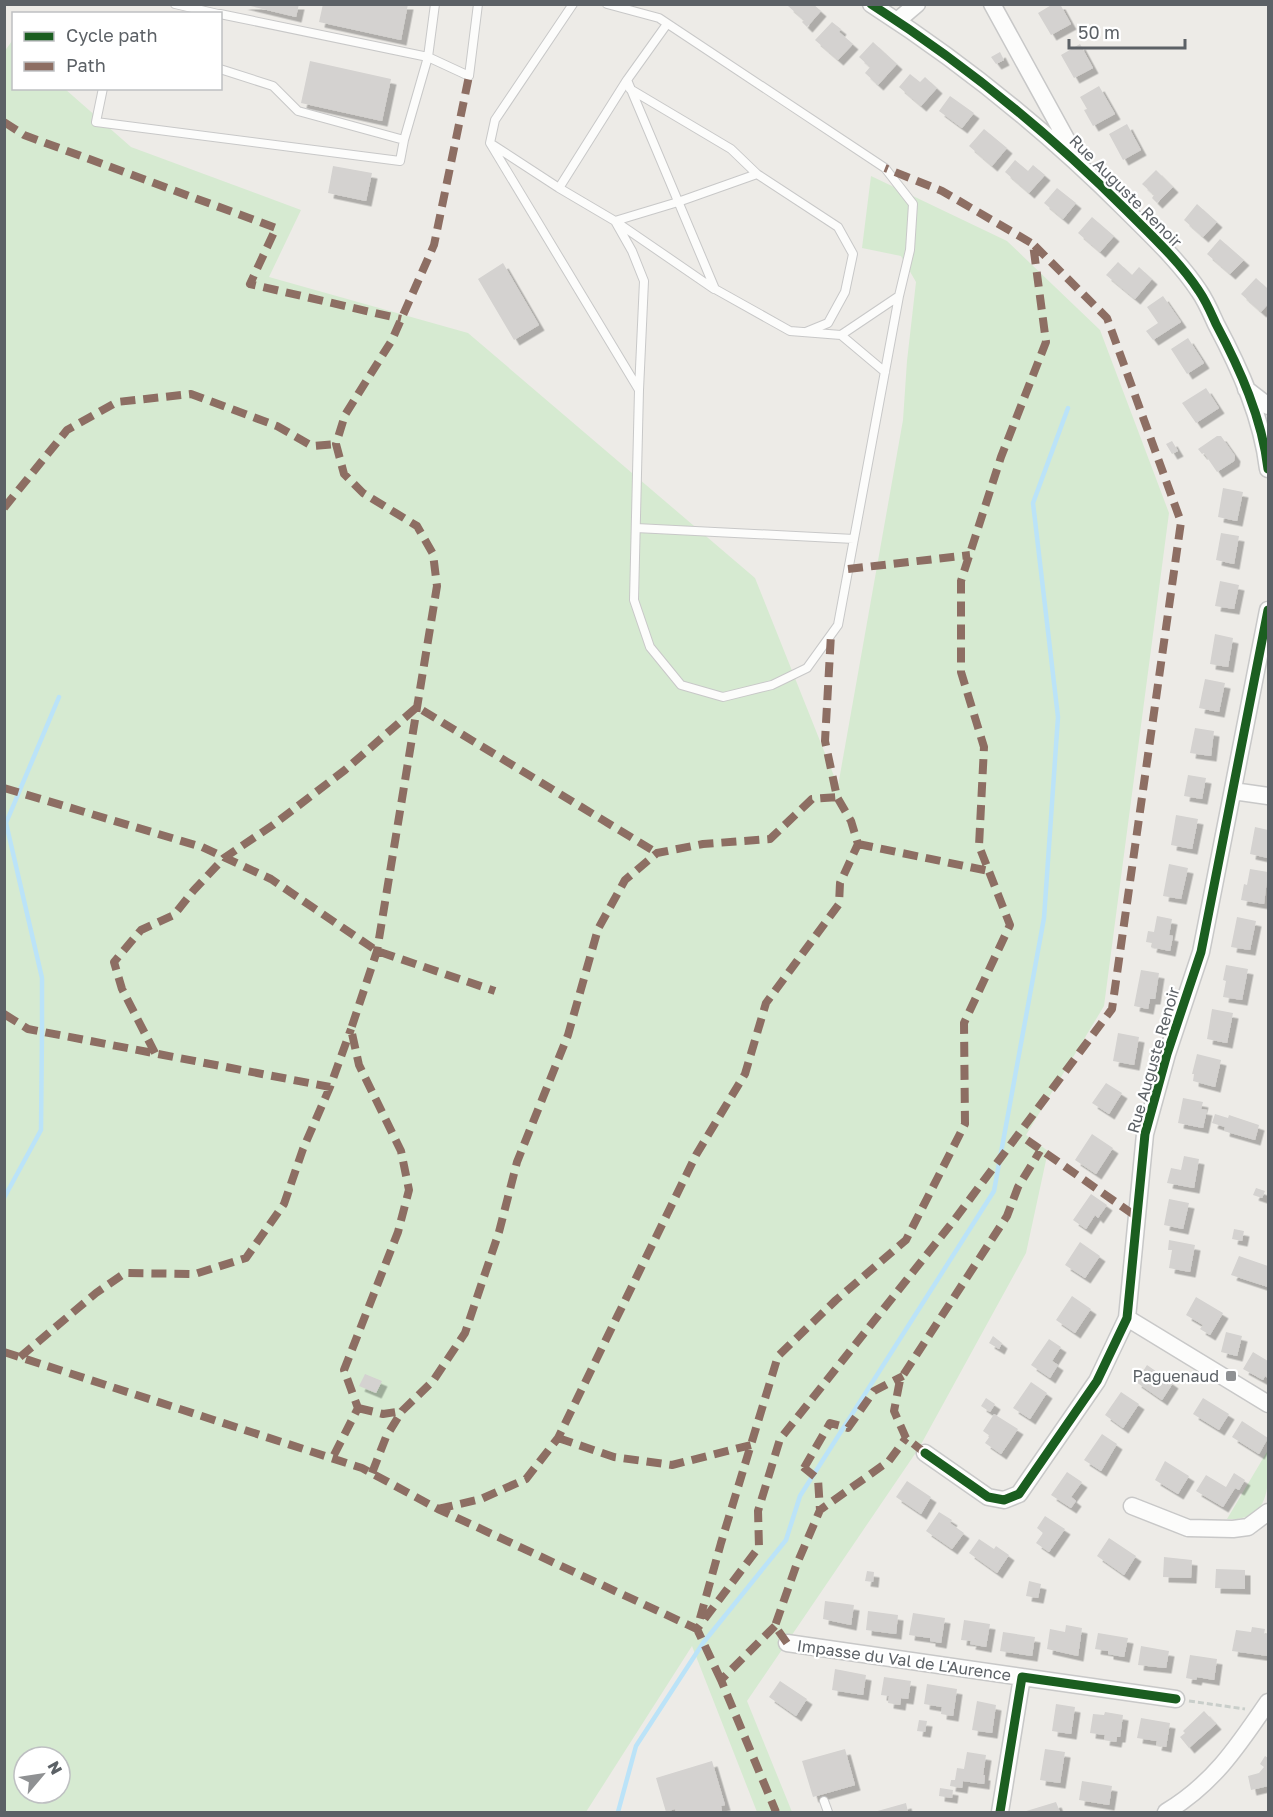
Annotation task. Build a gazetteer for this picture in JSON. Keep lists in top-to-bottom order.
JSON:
{
  "streets": {
    "street": ["Rue Auguste Renoir", "Impasse du Val de L'Aurence"]
  },
  "places": {
    "transit": ["Paguenaud"]
  },
  "legend": ["Cycle path", "Path"],
  "scale_bar": "50 m",
  "north": "top right"
}
